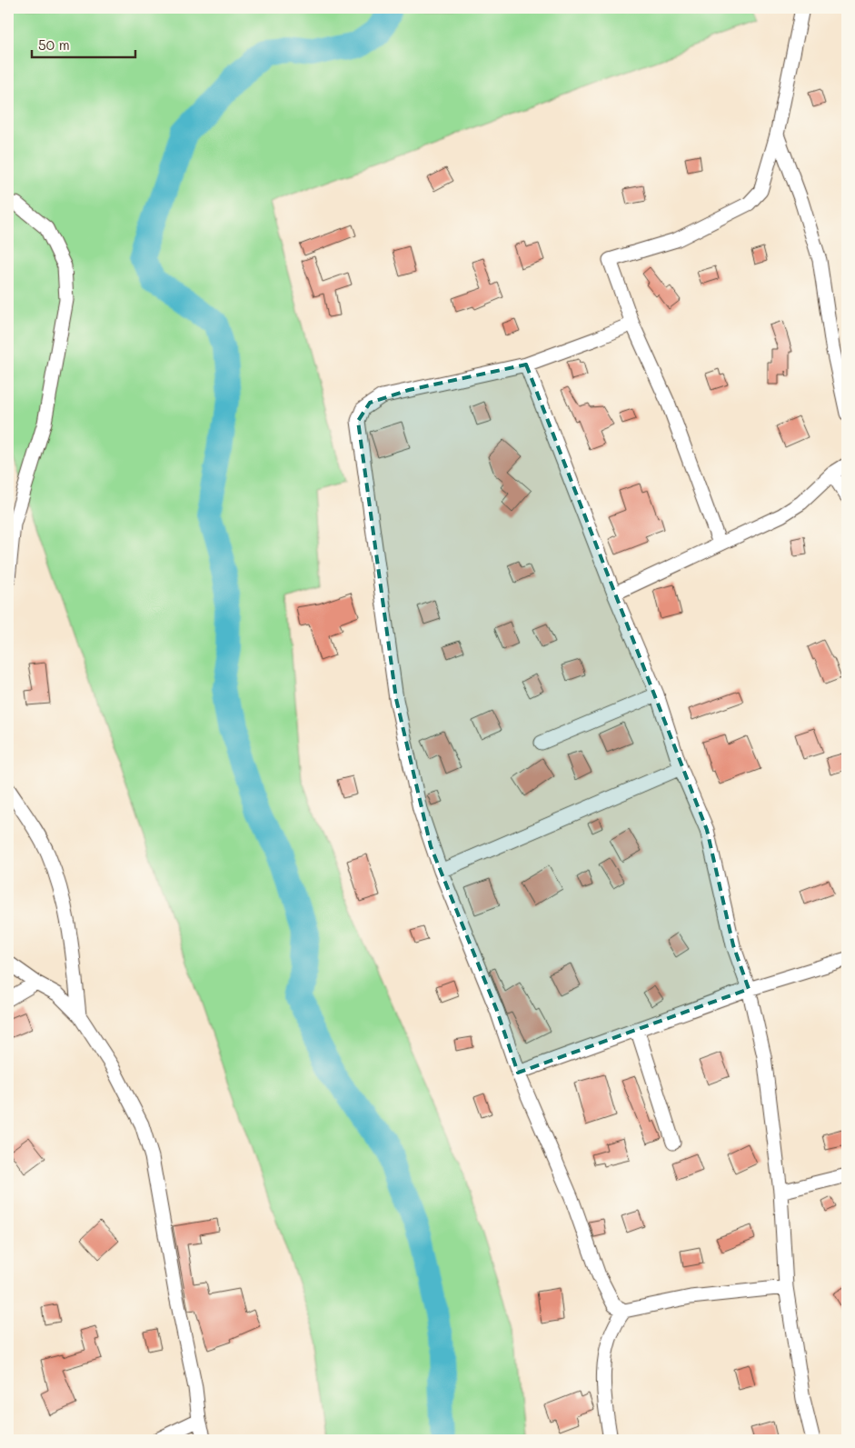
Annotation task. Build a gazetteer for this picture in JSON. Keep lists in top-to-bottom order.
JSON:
{
  "scale_bar": "50 m"
}
